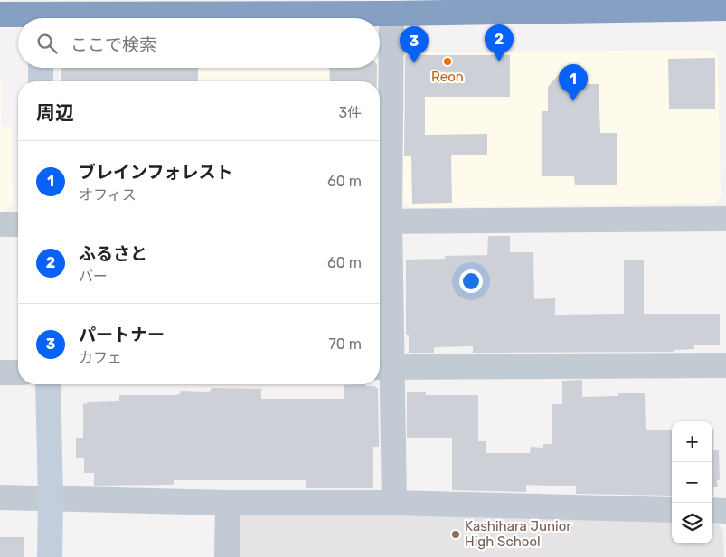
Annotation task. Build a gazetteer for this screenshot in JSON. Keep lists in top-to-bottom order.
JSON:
{
  "places": ["Reon", "Kashihara Junior High School"],
  "page": {
    "search": "ここで検索",
    "pins": ["2", "3", "1"],
    "heading": ["周辺", "3件"],
    "list": [
      {
        "mark": "1",
        "name": "ブレインフォレスト",
        "note": "オフィス",
        "value": "60 m"
      },
      {
        "mark": "2",
        "name": "ふるさと",
        "note": "バー",
        "value": "60 m"
      },
      {
        "mark": "3",
        "name": "パートナー",
        "note": "カフェ",
        "value": "70 m"
      }
    ],
    "map_buttons": ["+", "−"]
  }
}
